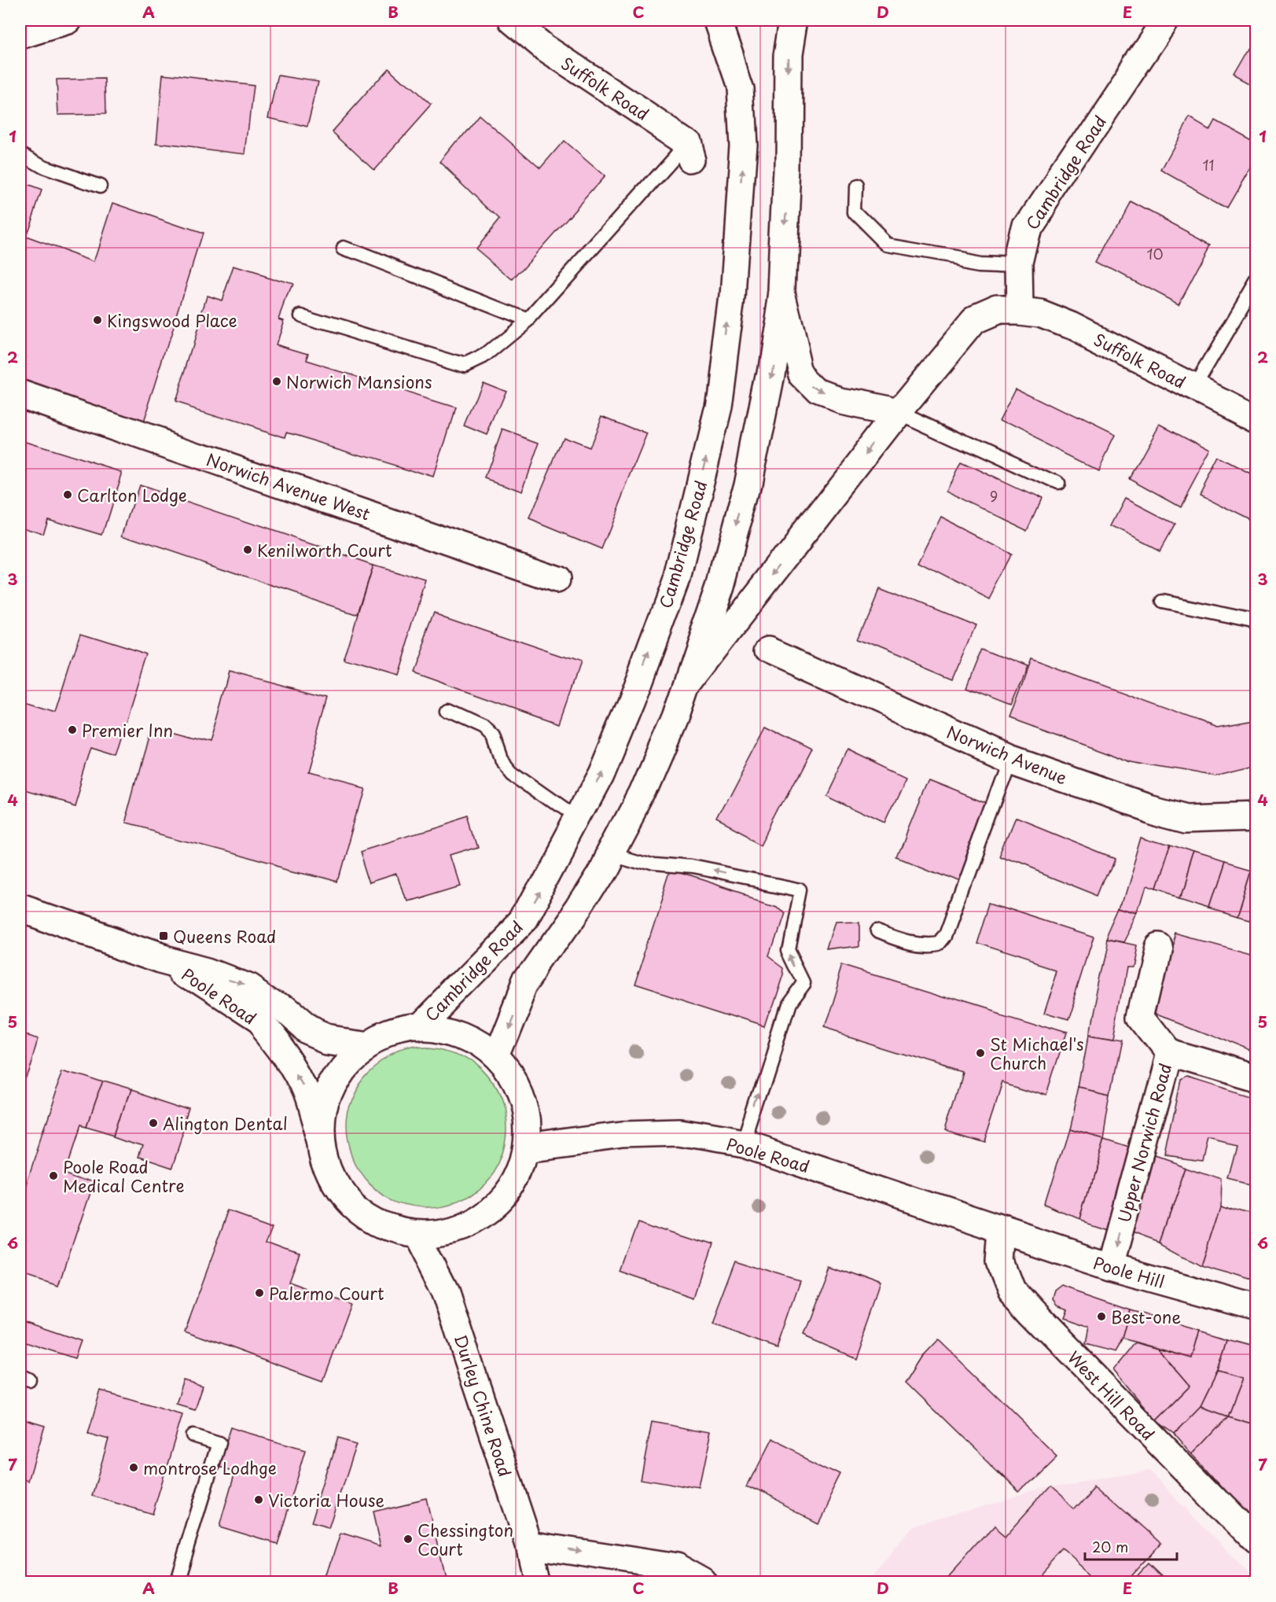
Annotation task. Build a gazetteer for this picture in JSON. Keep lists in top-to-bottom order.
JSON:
{
  "streets": {
    "street": [
      "Suffolk Road",
      "Cambridge Road",
      "Norwich Avenue West",
      "Norwich Avenue",
      "Poole Road",
      "Upper Norwich Road",
      "Poole Hill",
      "West Hill Road",
      "Durley Chine Road"
    ]
  },
  "crossings": [
    ["Suffolk Road", "Cambridge Road"],
    ["Cambridge Road", "Poole Road"],
    ["Poole Road", "Poole Hill"],
    ["Poole Road", "West Hill Road"],
    ["Poole Road", "Durley Chine Road"],
    ["Upper Norwich Road", "Poole Hill"],
    ["Poole Hill", "West Hill Road"]
  ],
  "one_way": ["Upper Norwich Road"],
  "places": {
    "other": [
      "Kingswood Place",
      "Norwich Mansions",
      "Carlton Lodge",
      "Kenilworth Court",
      "Premier Inn",
      "St Michael's Church",
      "Alington Dental",
      "Poole Road Medical Centre",
      "Palermo Court",
      "Best-one",
      "montrose Lodhge",
      "Victoria House",
      "Chessington Court"
    ],
    "transit": ["Queens Road"]
  },
  "house_numbers": ["11", "10", "9"],
  "scale_bar": "20 m",
  "grid": {
    "columns": [
      "A",
      "B",
      "C",
      "D",
      "E"
    ],
    "rows": [
      "1",
      "2",
      "3",
      "4",
      "5",
      "6",
      "7"
    ]
  }
}
